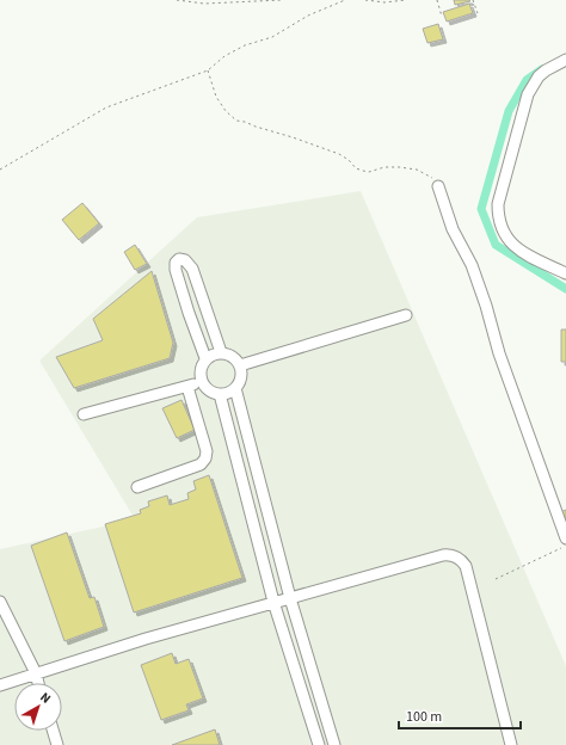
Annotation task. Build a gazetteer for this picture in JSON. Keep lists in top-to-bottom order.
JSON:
{
  "scale_bar": "100 m",
  "north": "top right"
}
